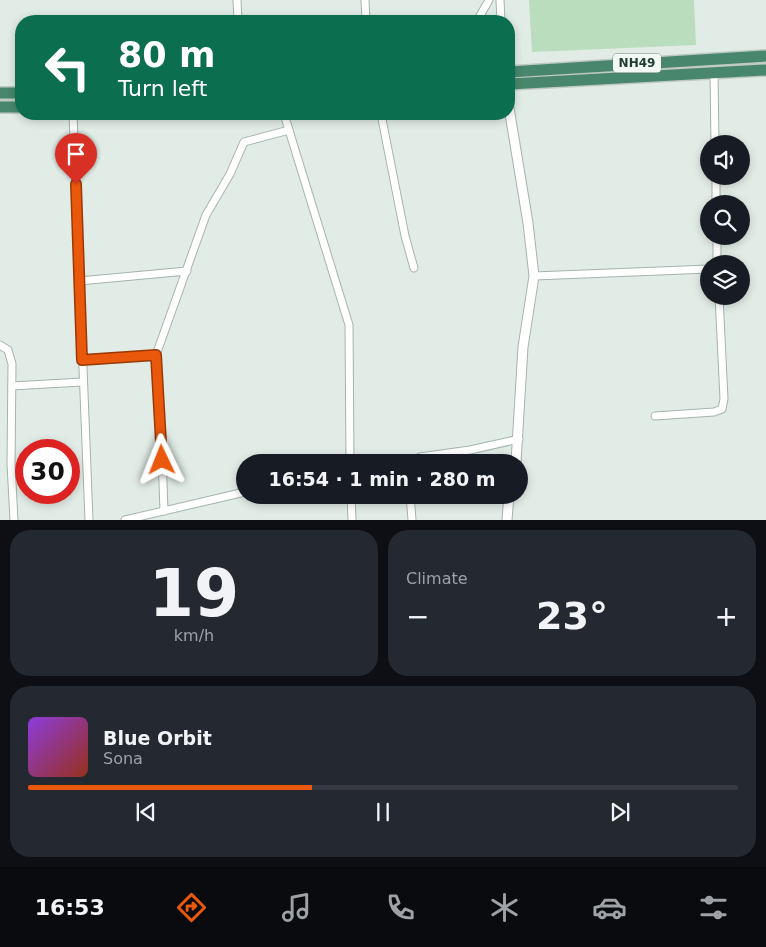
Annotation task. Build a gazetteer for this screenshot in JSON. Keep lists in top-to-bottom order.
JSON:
{
  "streets": {
    "highway": ["NH49"]
  },
  "page": {
    "turn": ["80 m", "Turn left"],
    "limit": "30",
    "trip": "16:54 · 1 min · 280 m",
    "tile": [
      ["19", "km/h"],
      "Climate"
    ],
    "heat": ["−", "23°", "+"],
    "song": ["Blue Orbit", "Sona"],
    "tabs": "16:53"
  }
}
